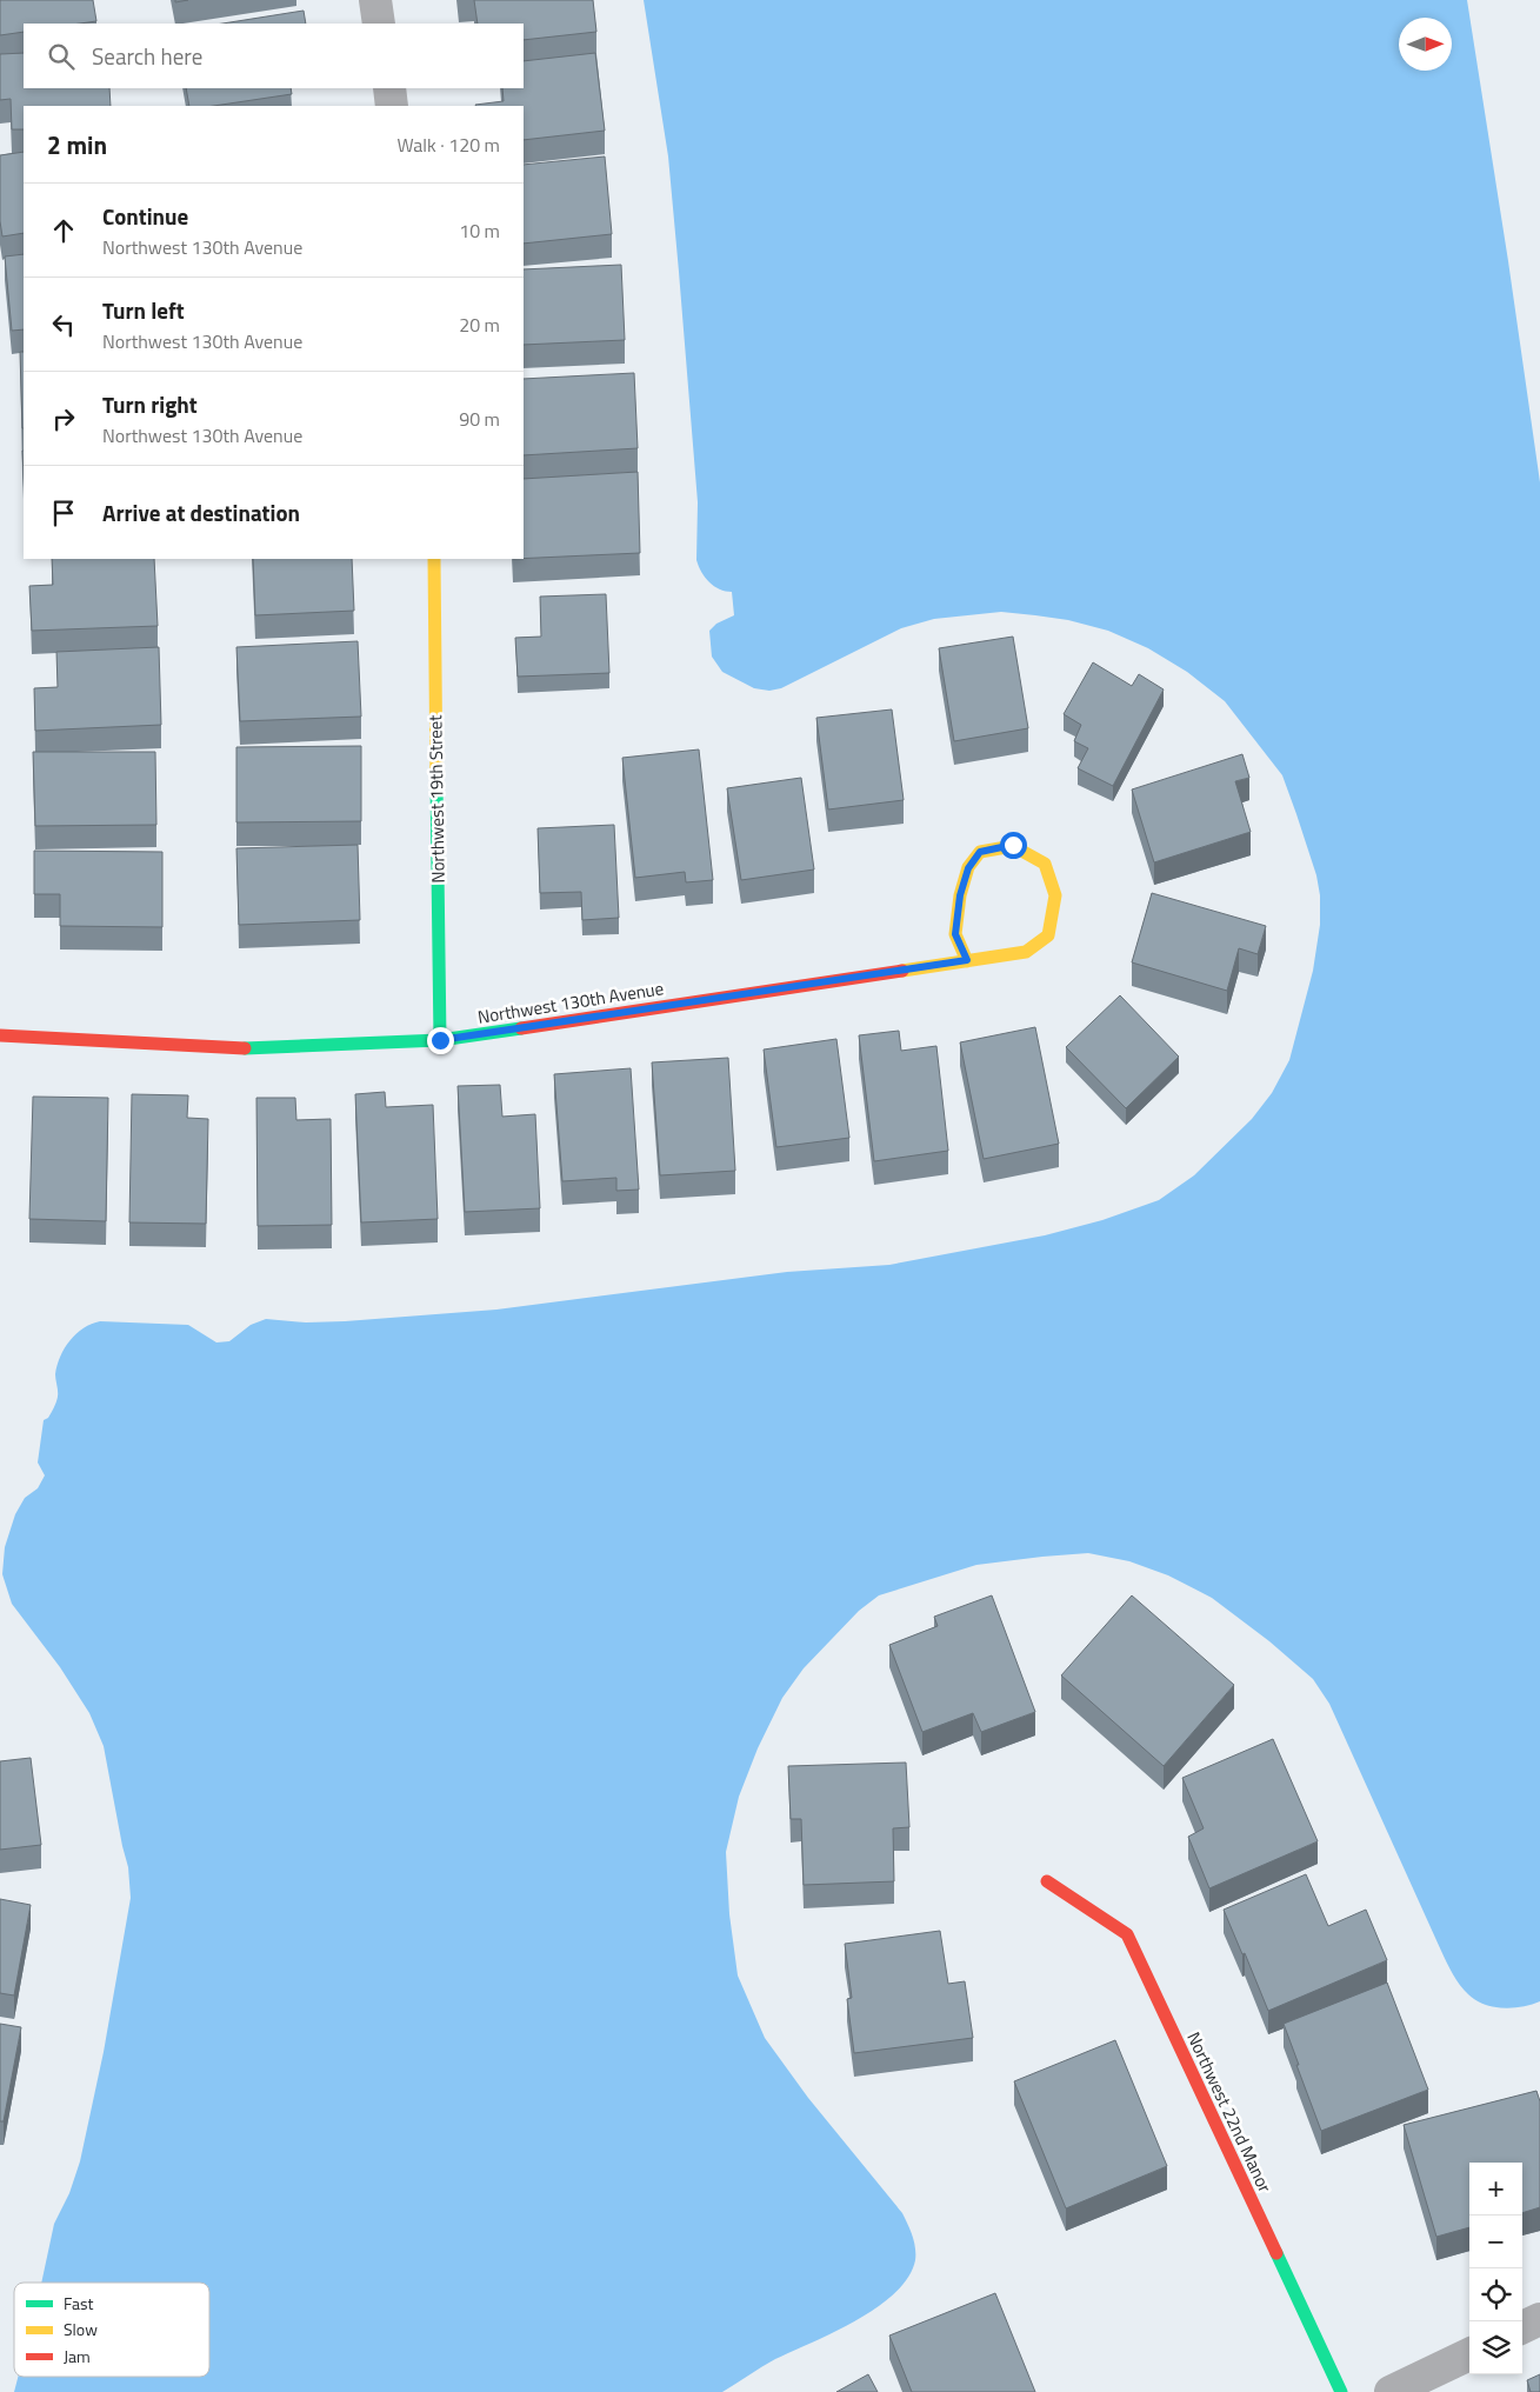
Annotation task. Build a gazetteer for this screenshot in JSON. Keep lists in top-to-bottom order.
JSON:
{
  "streets": {
    "street": ["Northwest 19th Street", "Northwest 130th Avenue", "Northwest 22nd Manor"]
  },
  "crossings": [
    ["Northwest 19th Street", "Northwest 130th Avenue"]
  ],
  "legend": ["Fast", "Slow", "Jam"],
  "north": "right",
  "page": {
    "search": "Search here",
    "heading": ["2 min", "Walk · 120 m"],
    "list": [
      ["Continue", "Northwest 130th Avenue", "10 m"],
      ["Turn left", "Northwest 130th Avenue", "20 m"],
      ["Turn right", "Northwest 130th Avenue", "90 m"],
      "Arrive at destination"
    ],
    "map_buttons": ["+", "−"]
  }
}
